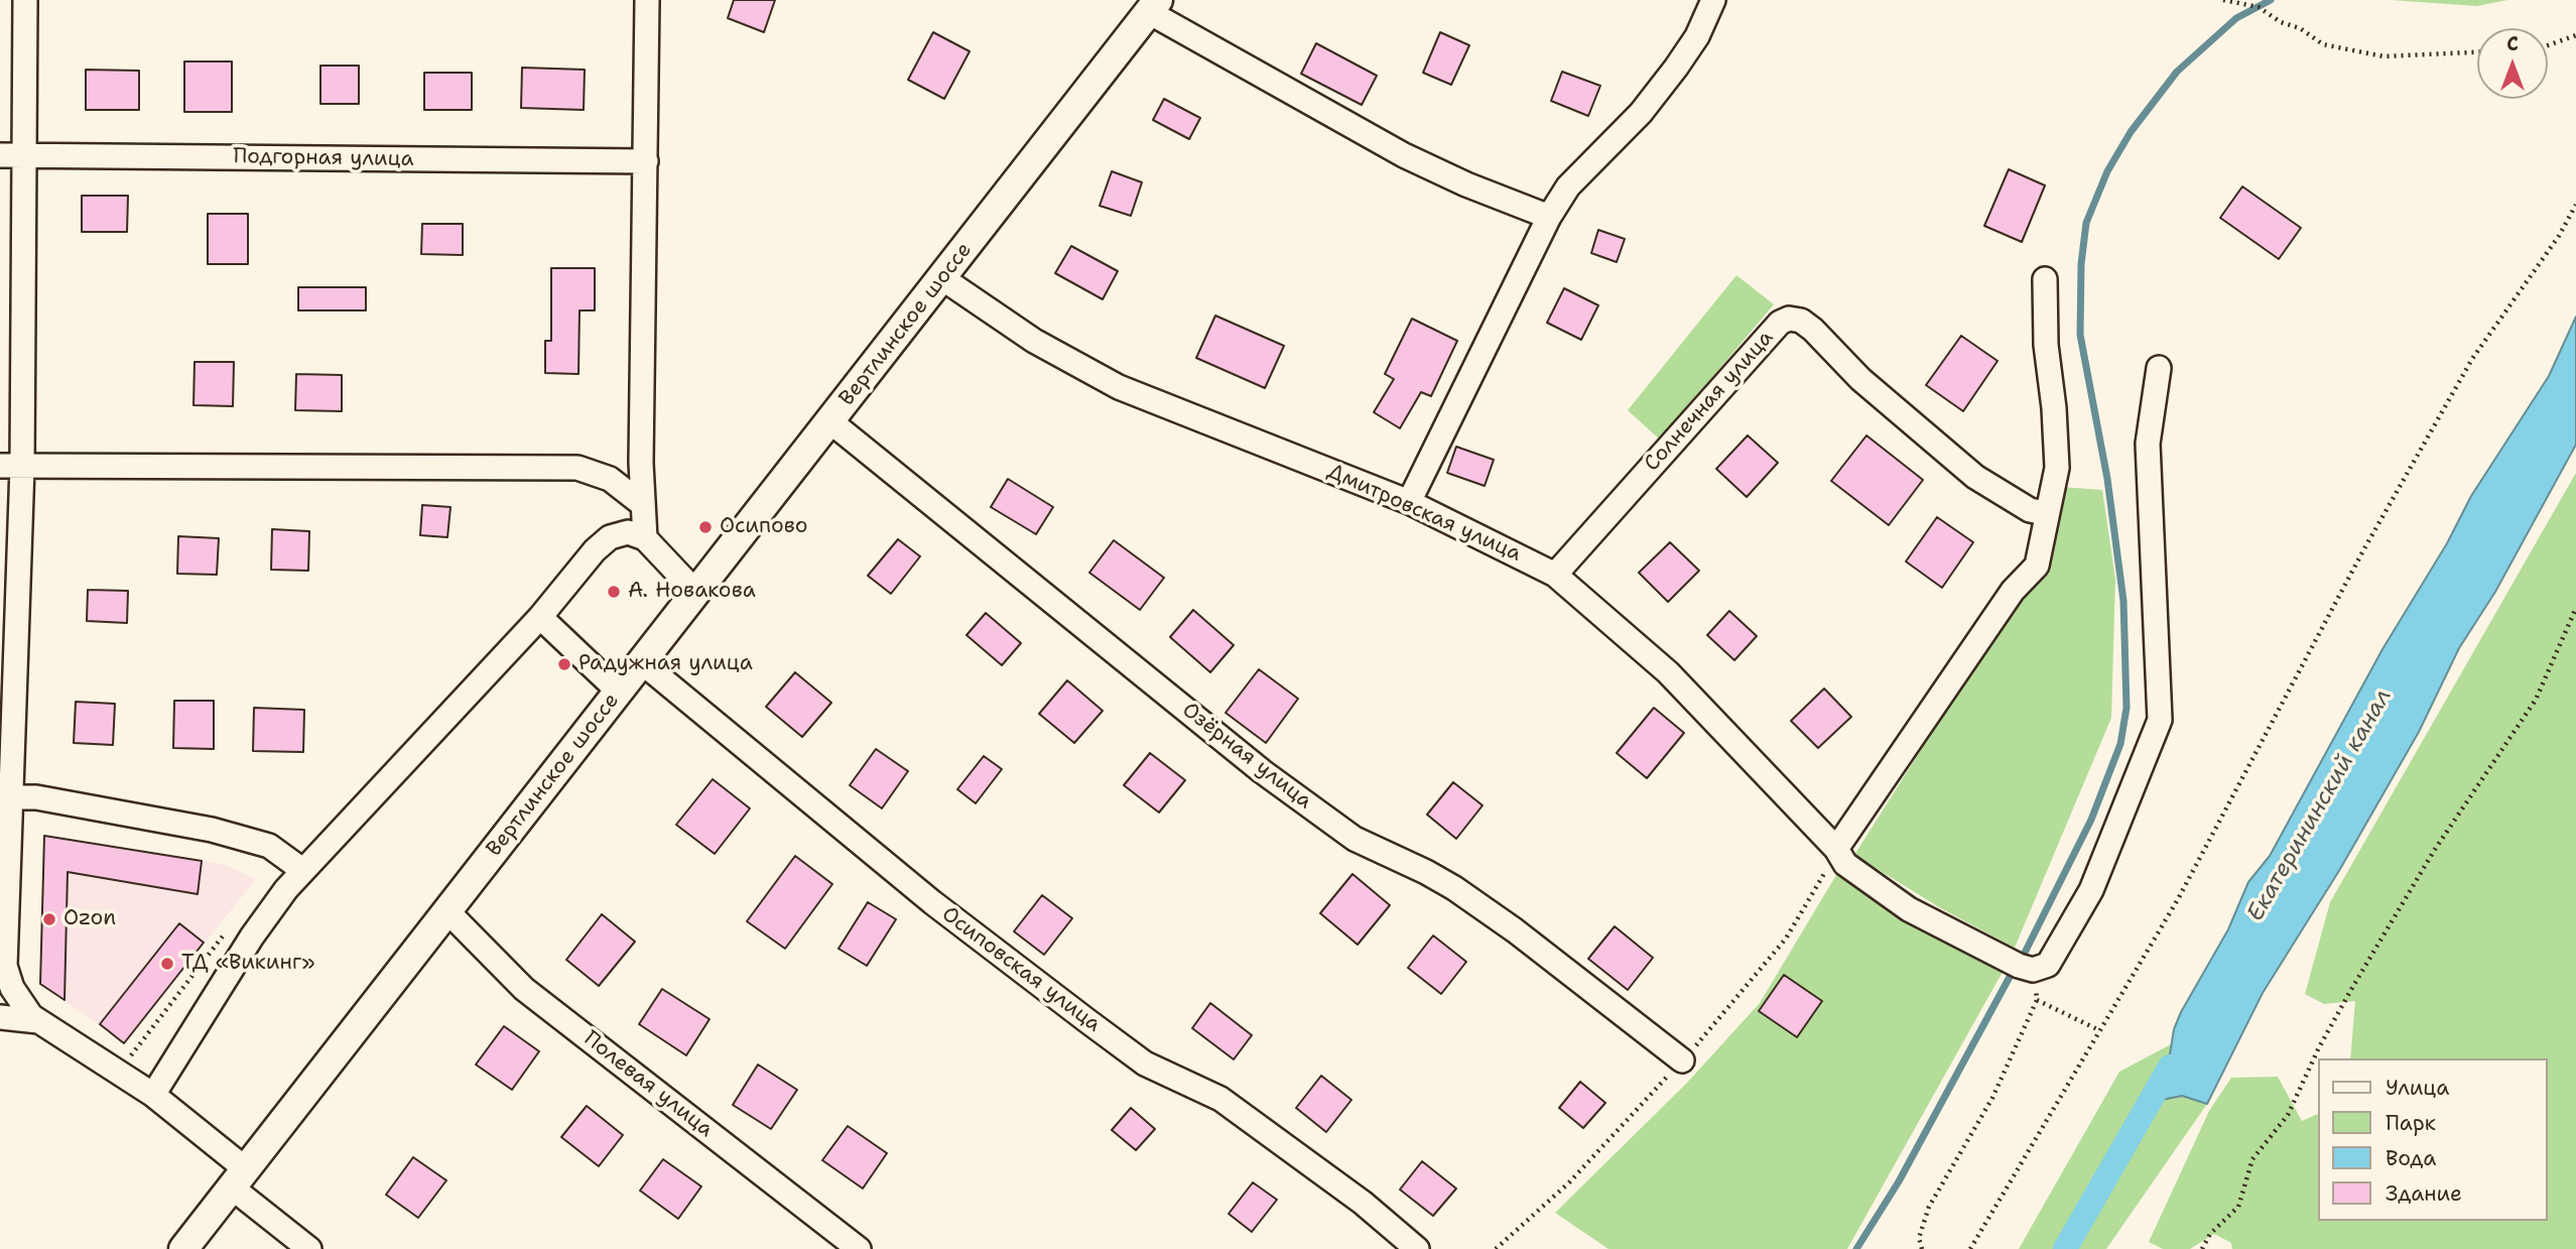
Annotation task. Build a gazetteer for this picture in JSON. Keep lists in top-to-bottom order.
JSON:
{
  "streets": {
    "main road": ["Вертлинское шоссе"],
    "street": [
      "Подгорная улица",
      "Солнечная улица",
      "Дмитровская улица",
      "Озёрная улица",
      "Осиповская улица",
      "Полевая улица"
    ]
  },
  "crossings": [
    ["Вертлинское шоссе", "Дмитровская улица"],
    ["Вертлинское шоссе", "Озёрная улица"],
    ["Вертлинское шоссе", "Осиповская улица"],
    ["Вертлинское шоссе", "Полевая улица"],
    ["Солнечная улица", "Дмитровская улица"]
  ],
  "water": ["Екатерининский канал"],
  "places": [
    "Осипово",
    "А. Новакова",
    "Радужная улица",
    "Ozon",
    "ТД «Викинг»"
  ],
  "legend": [
    "Улица",
    "Парк",
    "Вода",
    "Здание"
  ],
  "north": "top"
}
